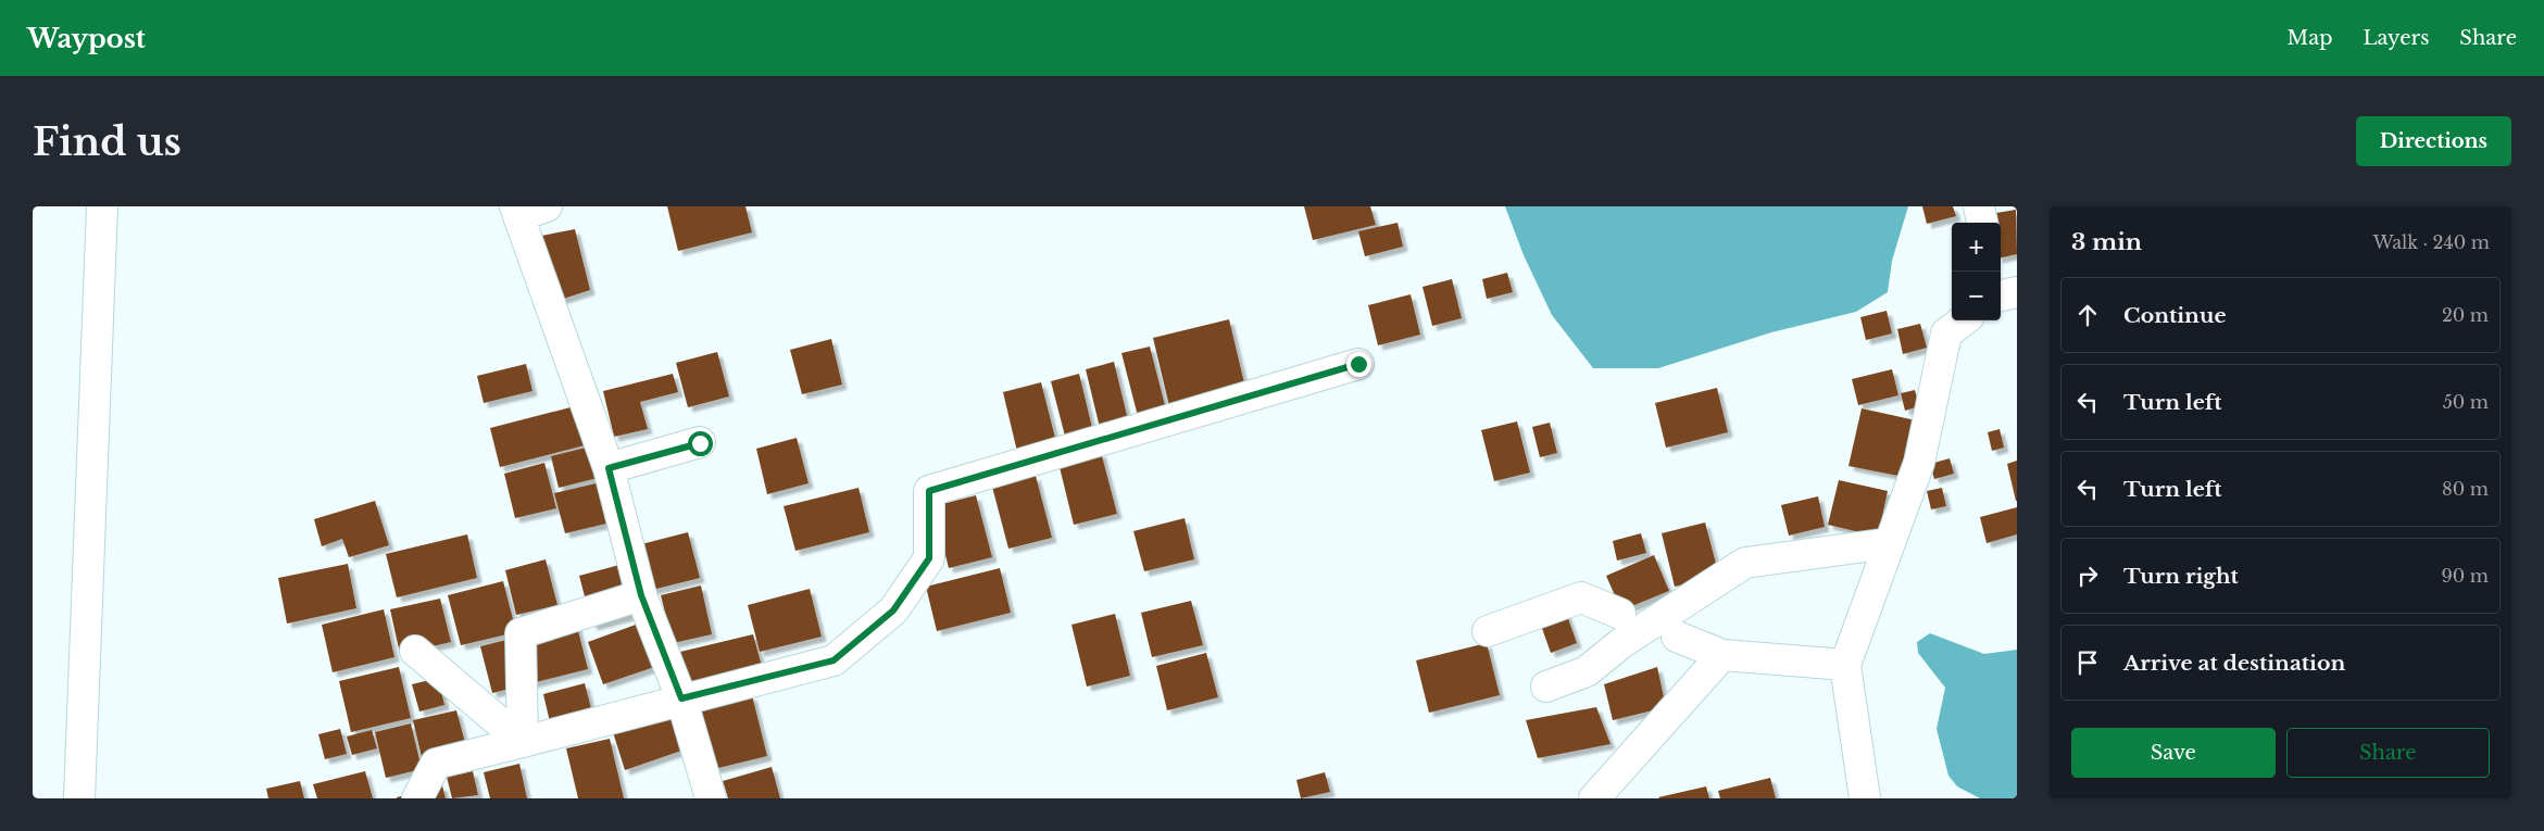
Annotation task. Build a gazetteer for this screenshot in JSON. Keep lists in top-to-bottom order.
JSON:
{
  "page": {
    "header": "Waypost",
    "nav": ["Map", "Layers", "Share"],
    "buttons": [
      "Directions",
      ["Save", "Share"]
    ],
    "title": "Find us",
    "heading": ["3 min", "Walk · 240 m"],
    "map_buttons": ["+", "−"],
    "list": [
      ["Continue", "20 m"],
      ["Turn left", "50 m"],
      ["Turn left", "80 m"],
      ["Turn right", "90 m"],
      "Arrive at destination"
    ]
  }
}
